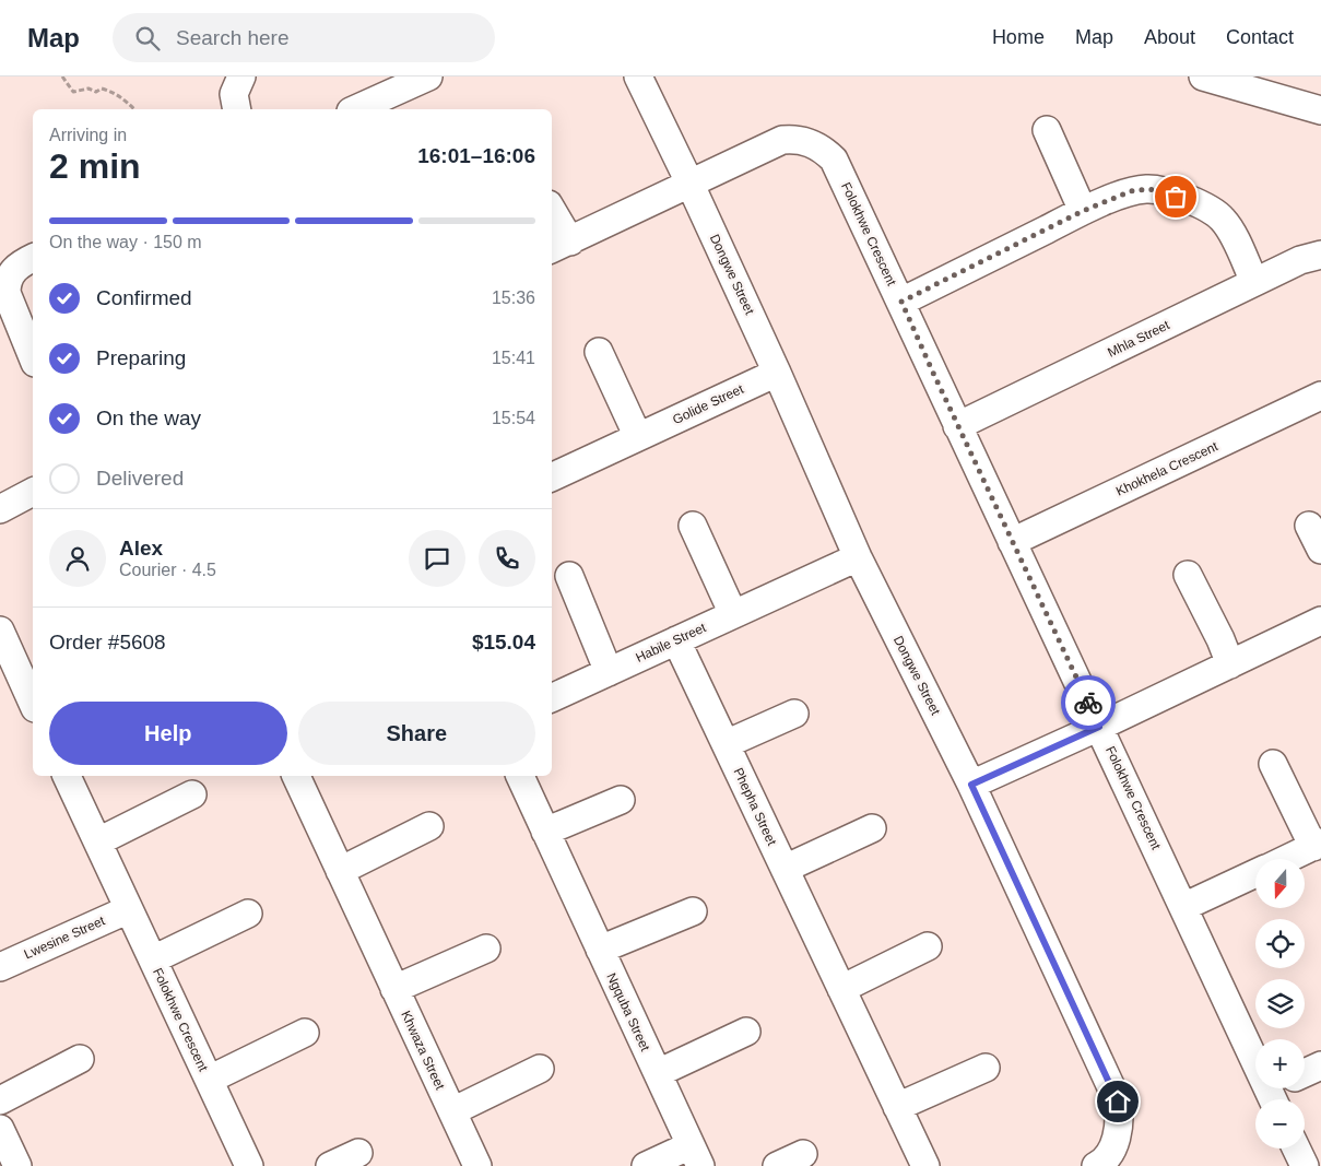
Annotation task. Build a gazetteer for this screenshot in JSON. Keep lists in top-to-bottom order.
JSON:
{
  "streets": {
    "street": [
      "Folokhwe Crescent",
      "Dongwe Street",
      "Mhla Street",
      "Golide Street",
      "Khokhela Crescent",
      "Habile Street",
      "Phepha Street",
      "Lwesine Street",
      "Ngquba Street",
      "Khwaza Street"
    ]
  },
  "crossings": [
    ["Folokhwe Crescent", "Dongwe Street"],
    ["Folokhwe Crescent", "Mhla Street"],
    ["Folokhwe Crescent", "Khokhela Crescent"],
    ["Folokhwe Crescent", "Lwesine Street"],
    ["Dongwe Street", "Golide Street"],
    ["Dongwe Street", "Habile Street"],
    ["Habile Street", "Phepha Street"]
  ],
  "north": "bottom",
  "page": {
    "header": "Map",
    "search": "Search here",
    "nav": [
      "Home",
      "Map",
      "About",
      "Contact"
    ],
    "heading": ["2 min", "Arriving in", "16:01–16:06"],
    "panel": [
      "Alex",
      "Courier · 4.5",
      "Order #5608",
      "$15.04"
    ],
    "bar": "On the way · 150 m",
    "list": [
      ["Confirmed", "15:36"],
      ["Preparing", "15:41"],
      ["On the way", "15:54"],
      "Delivered"
    ],
    "buttons": ["Help", "Share"],
    "map_buttons": ["+", "−"]
  }
}
